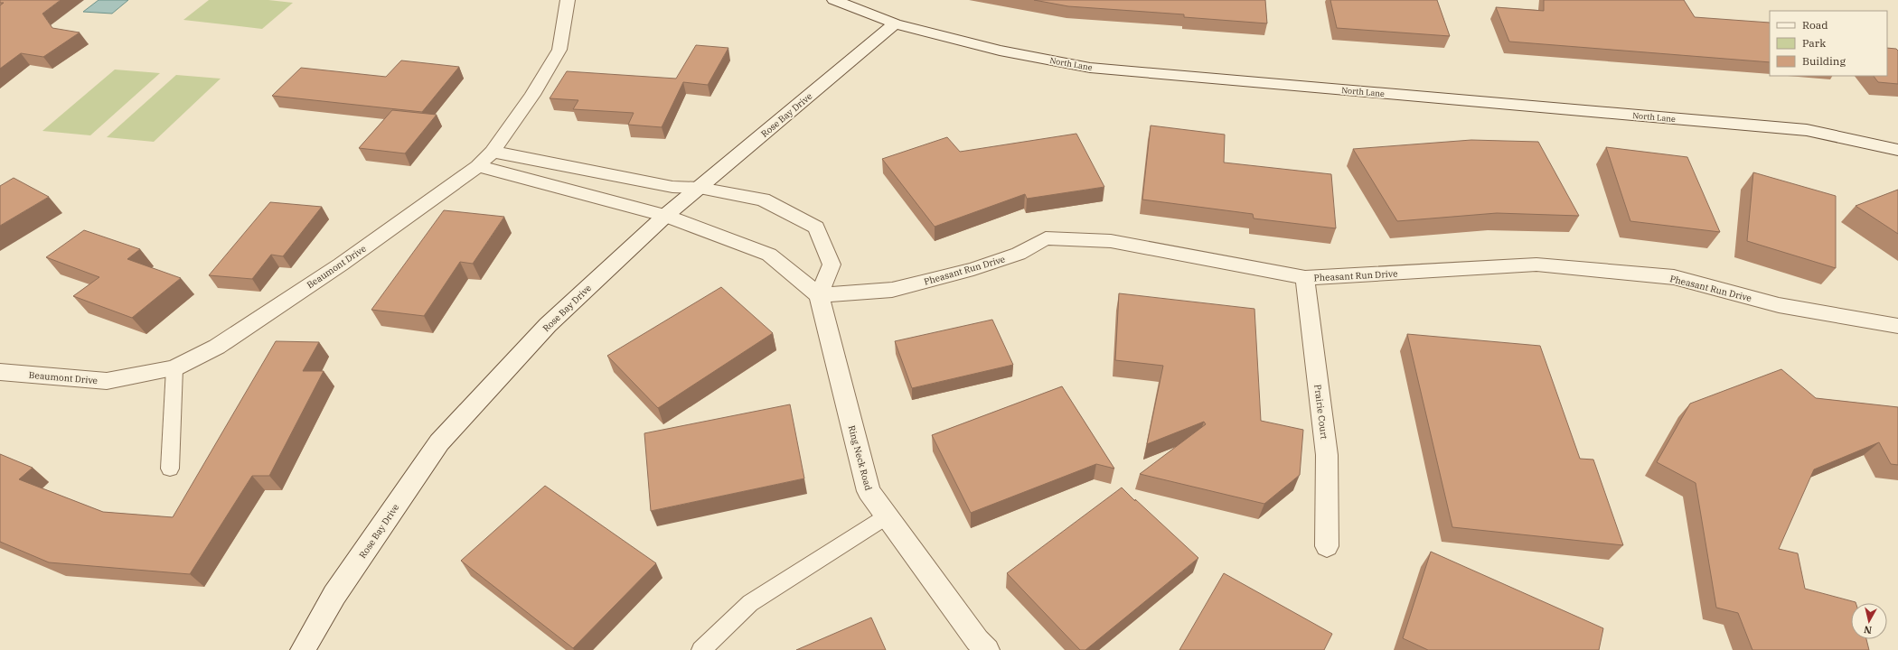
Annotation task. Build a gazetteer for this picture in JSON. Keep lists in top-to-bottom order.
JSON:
{
  "streets": {
    "street": [
      "North Lane",
      "Rose Bay Drive",
      "Beaumont Drive",
      "Pheasant Run Drive",
      "Prairie Court",
      "Ring Neck Road"
    ]
  },
  "crossings": [
    ["North Lane", "Rose Bay Drive"],
    ["Pheasant Run Drive", "Prairie Court"],
    ["Pheasant Run Drive", "Ring Neck Road"]
  ],
  "legend": ["Road", "Park", "Building"],
  "north": "bottom"
}
